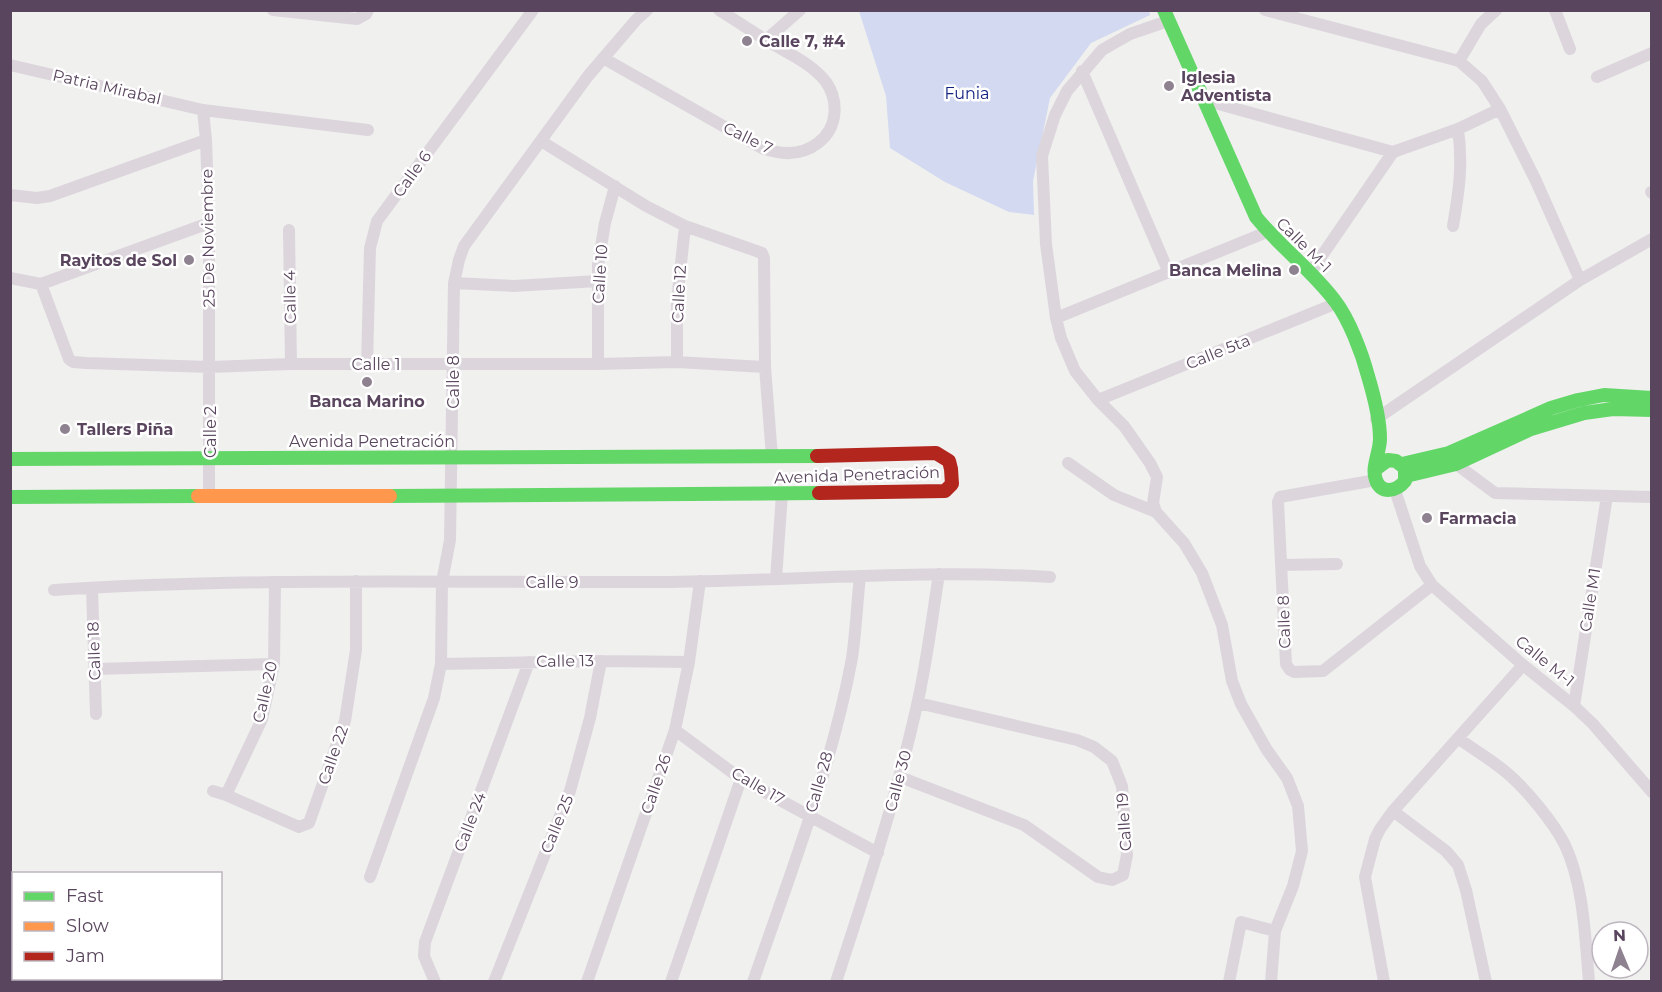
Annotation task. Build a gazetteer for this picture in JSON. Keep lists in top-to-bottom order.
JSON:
{
  "streets": {
    "street": [
      "Patria Mirabal",
      "Calle 7",
      "Calle 6",
      "25 De Noviembre",
      "Calle M-1",
      "Calle 10",
      "Calle 12",
      "Calle 4",
      "Calle 5ta",
      "Calle 1",
      "Calle 8",
      "Calle 2",
      "Avenida Penetración",
      "Calle 9",
      "Calle M1",
      "Calle 18",
      "Calle 13",
      "Calle 20",
      "Calle 22",
      "Calle 30",
      "Calle 28",
      "Calle 26",
      "Calle 17",
      "Calle 24",
      "Calle 19",
      "Calle 25"
    ]
  },
  "crossings": [
    ["Patria Mirabal", "25 De Noviembre"],
    ["Calle 7", "Calle 8"],
    ["Calle 6", "Calle 1"],
    ["25 De Noviembre", "Calle 1"],
    ["25 De Noviembre", "Calle 2"],
    ["Calle M-1", "Calle 5ta"],
    ["Calle M-1", "Calle 8"],
    ["Calle M-1", "Calle M1"],
    ["Calle 10", "Calle 1"],
    ["Calle 12", "Calle 1"],
    ["Calle 4", "Calle 1"],
    ["Calle 1", "Calle 8"],
    ["Calle 1", "Calle 2"],
    ["Calle 8", "Avenida Penetración"],
    ["Calle 8", "Calle 9"],
    ["Calle 8", "Calle 13"],
    ["Calle 2", "Avenida Penetración"],
    ["Calle 9", "Calle 18"],
    ["Calle 9", "Calle 20"],
    ["Calle 9", "Calle 22"],
    ["Calle 9", "Calle 30"],
    ["Calle 9", "Calle 28"],
    ["Calle 9", "Calle 26"],
    ["Calle 13", "Calle 26"],
    ["Calle 13", "Calle 24"],
    ["Calle 13", "Calle 25"],
    ["Calle 20", "Calle 22"],
    ["Calle 30", "Calle 17"],
    ["Calle 30", "Calle 19"],
    ["Calle 28", "Calle 17"],
    ["Calle 26", "Calle 17"]
  ],
  "parks": ["Funia"],
  "places": [
    "Calle 7, #4",
    "Iglesia Adventista",
    "Rayitos de Sol",
    "Banca Melina",
    "Banca Marino",
    "Tallers Piña",
    "Farmacia"
  ],
  "legend": ["Fast", "Slow", "Jam"],
  "north": "top"
}
